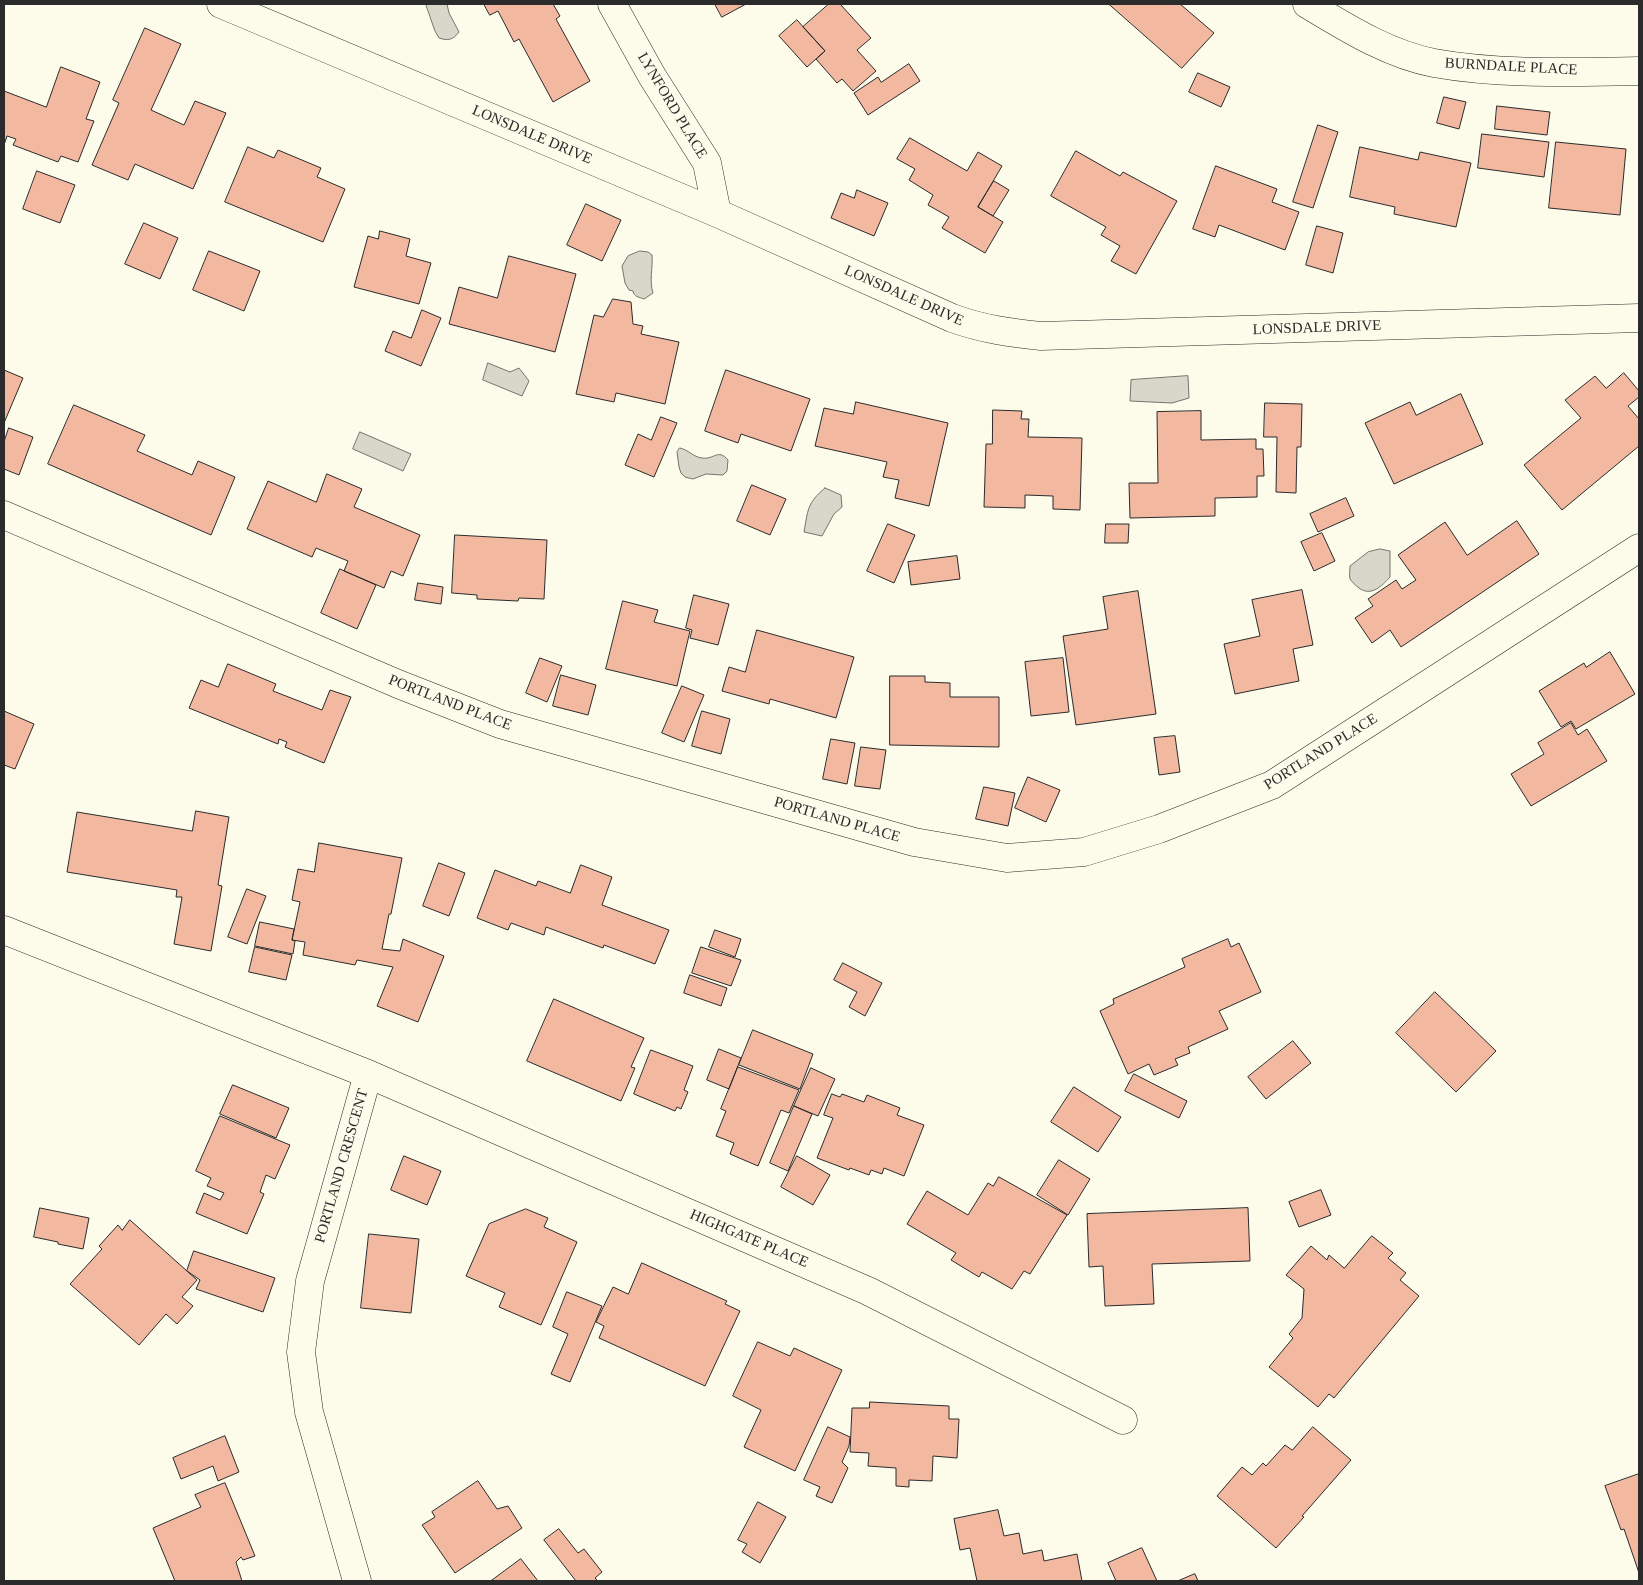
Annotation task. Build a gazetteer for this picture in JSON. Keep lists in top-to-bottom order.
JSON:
{
  "streets": {
    "street": [
      "BURNDALE PLACE",
      "LYNFORD PLACE",
      "LONSDALE DRIVE",
      "PORTLAND PLACE",
      "PORTLAND CRESCENT",
      "HIGHGATE PLACE"
    ]
  },
  "crossings": [
    ["LYNFORD PLACE", "LONSDALE DRIVE"],
    ["PORTLAND CRESCENT", "HIGHGATE PLACE"]
  ]
}
